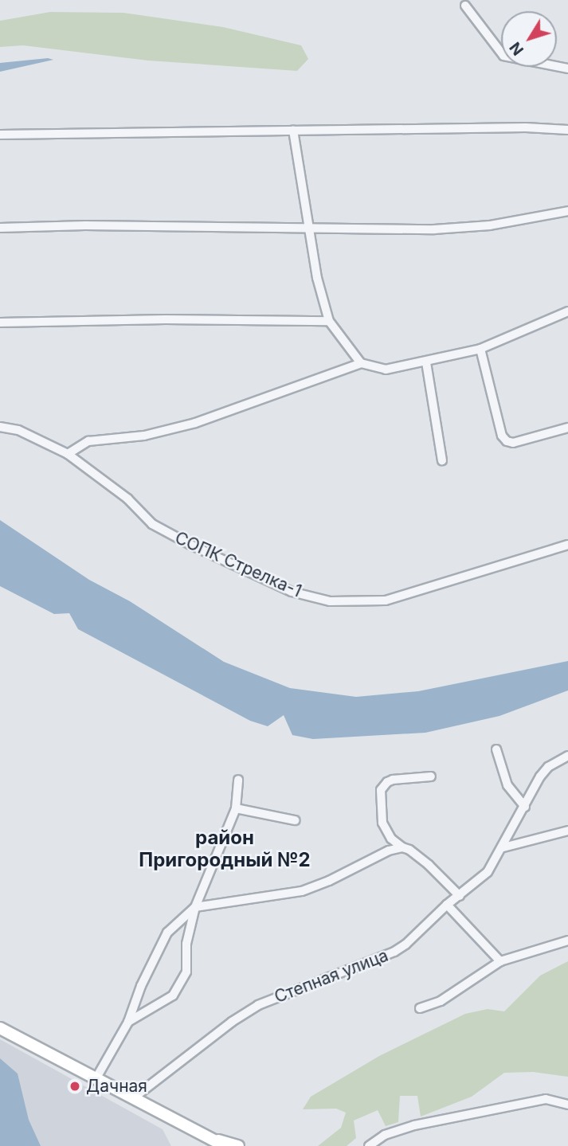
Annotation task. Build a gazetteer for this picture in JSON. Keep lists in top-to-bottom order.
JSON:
{
  "streets": {
    "street": ["СОПК Стрелка-1", "Степная улица"]
  },
  "districts": ["район Пригородный №2"],
  "places": ["Дачная"],
  "north": "bottom left"
}
